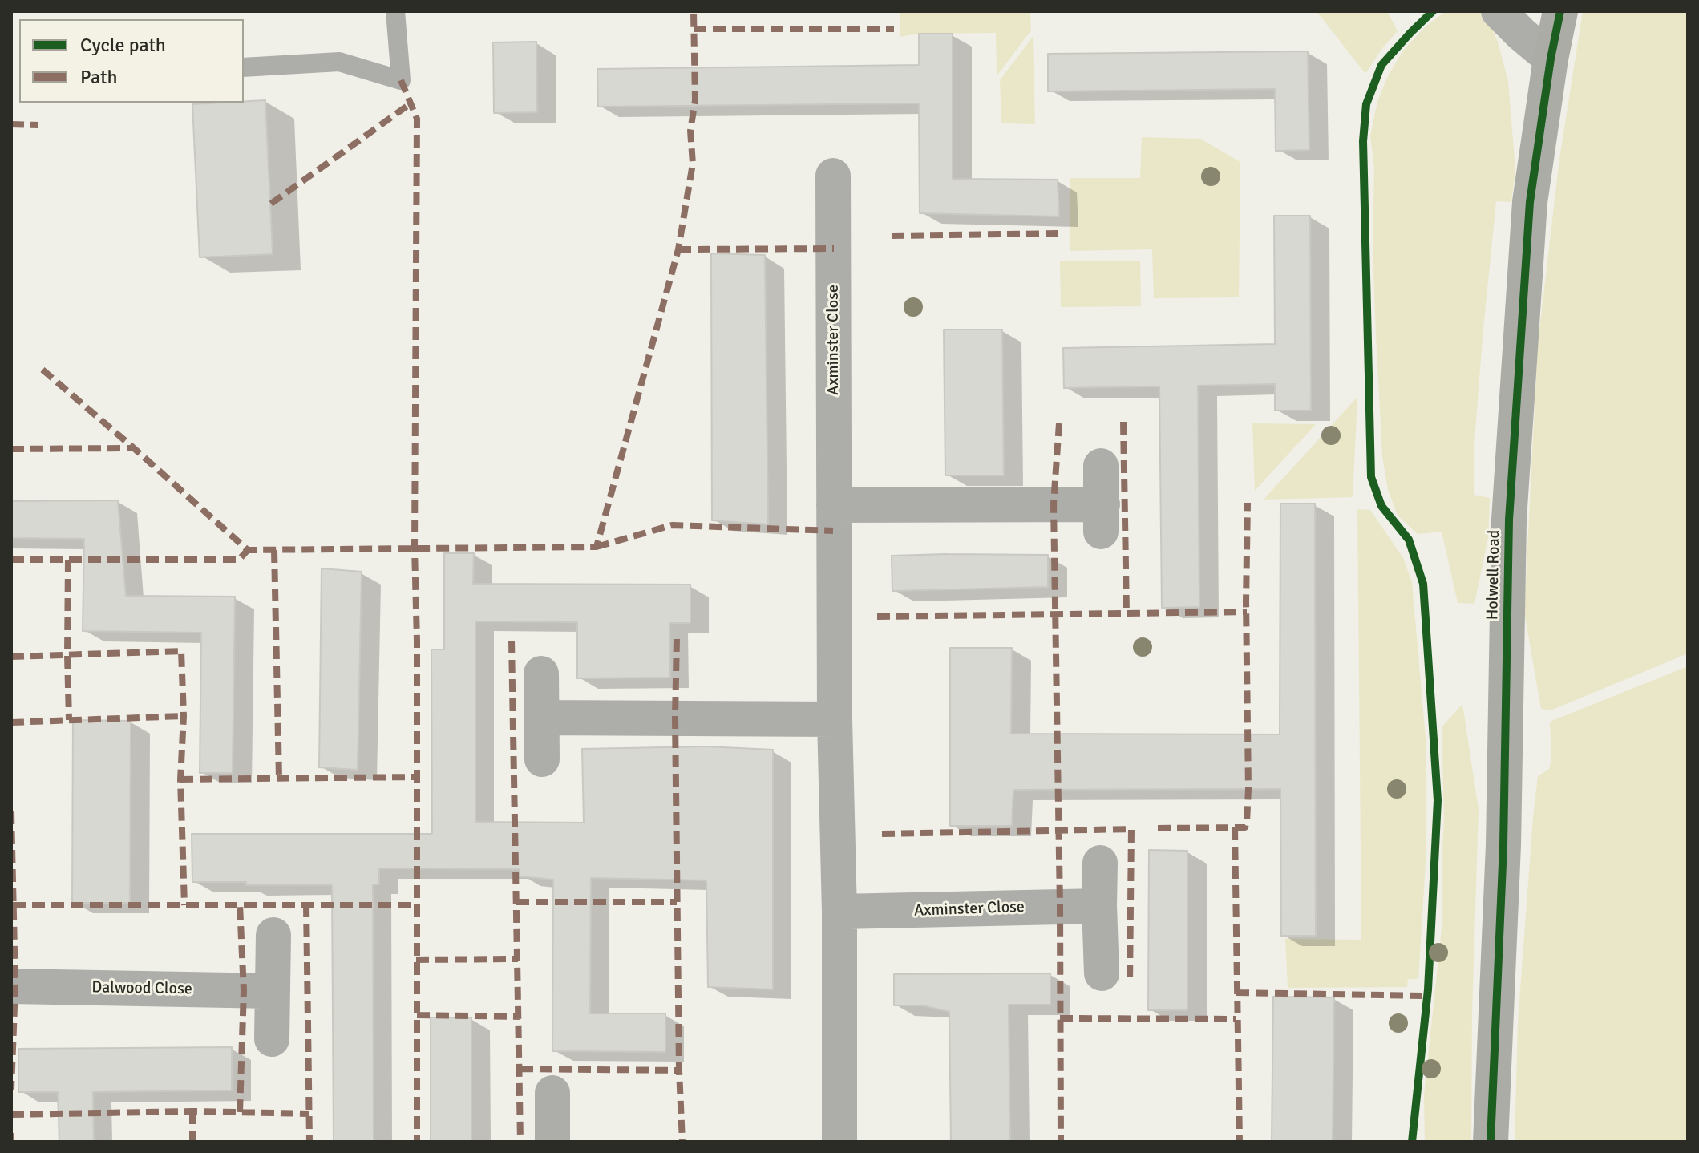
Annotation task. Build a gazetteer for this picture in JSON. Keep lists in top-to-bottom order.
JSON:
{
  "streets": {
    "street": ["Axminster Close", "Holwell Road", "Dalwood Close"]
  },
  "legend": ["Cycle path", "Path"]
}
